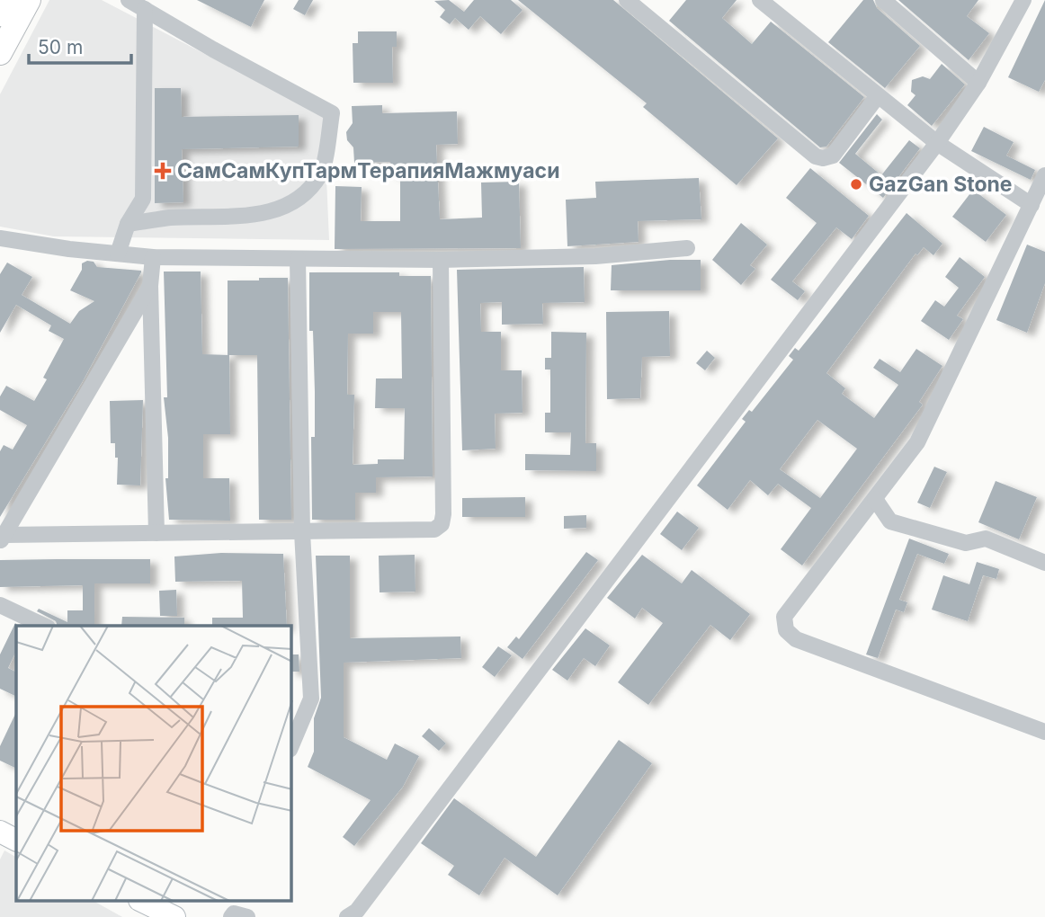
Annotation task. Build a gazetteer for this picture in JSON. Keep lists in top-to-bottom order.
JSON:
{
  "places": {
    "health": ["СамСамКупТармТерапияМажмуаси"],
    "other": ["GazGan Stone"]
  },
  "scale_bar": "50 m"
}
